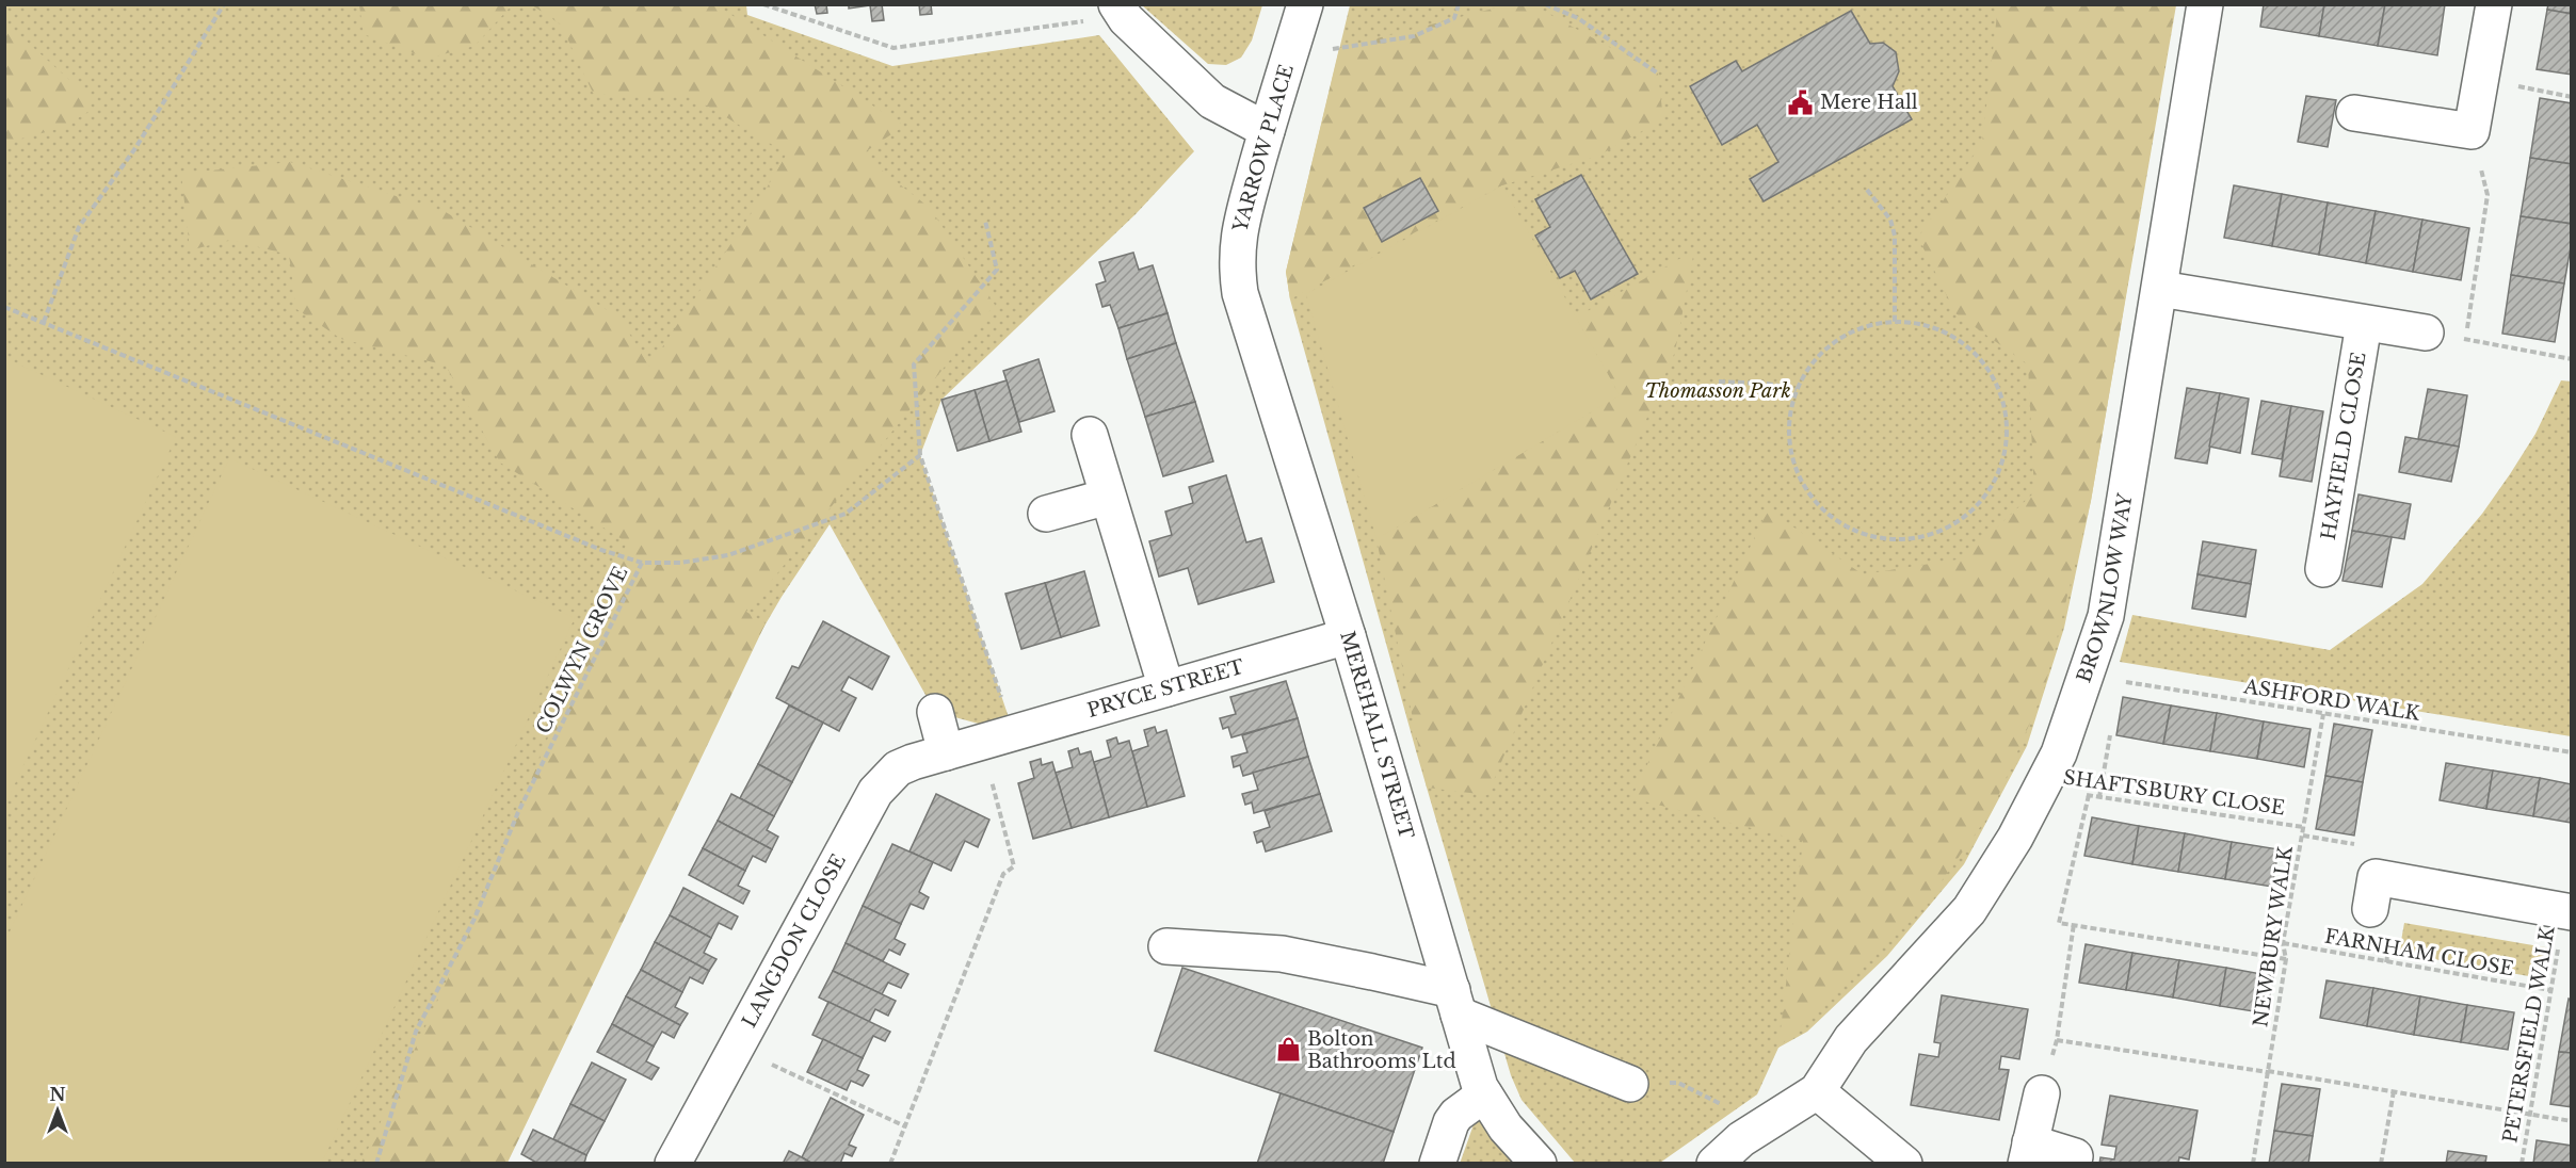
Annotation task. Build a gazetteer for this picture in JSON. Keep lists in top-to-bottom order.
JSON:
{
  "streets": {
    "street": [
      "YARROW PLACE",
      "HAYFIELD CLOSE",
      "BROWNLOW WAY",
      "PRYCE STREET",
      "MEREHALL STREET",
      "LANGDON CLOSE"
    ],
    "path": [
      "COLWYN GROVE",
      "ASHFORD WALK",
      "SHAFTSBURY CLOSE",
      "NEWBURY WALK",
      "FARNHAM CLOSE",
      "PETERSFIELD WALK"
    ]
  },
  "crossings": [
    ["YARROW PLACE", "MEREHALL STREET"],
    ["BROWNLOW WAY", "ASHFORD WALK"],
    ["BROWNLOW WAY", "SHAFTSBURY CLOSE"],
    ["PRYCE STREET", "MEREHALL STREET"],
    ["PRYCE STREET", "LANGDON CLOSE"],
    ["ASHFORD WALK", "NEWBURY WALK"],
    ["SHAFTSBURY CLOSE", "NEWBURY WALK"],
    ["NEWBURY WALK", "FARNHAM CLOSE"],
    ["FARNHAM CLOSE", "PETERSFIELD WALK"]
  ],
  "parks": ["Thomasson Park"],
  "places": {
    "public building": ["Mere Hall"],
    "shop": ["Bolton Bathrooms Ltd"]
  },
  "north": "top"
}
